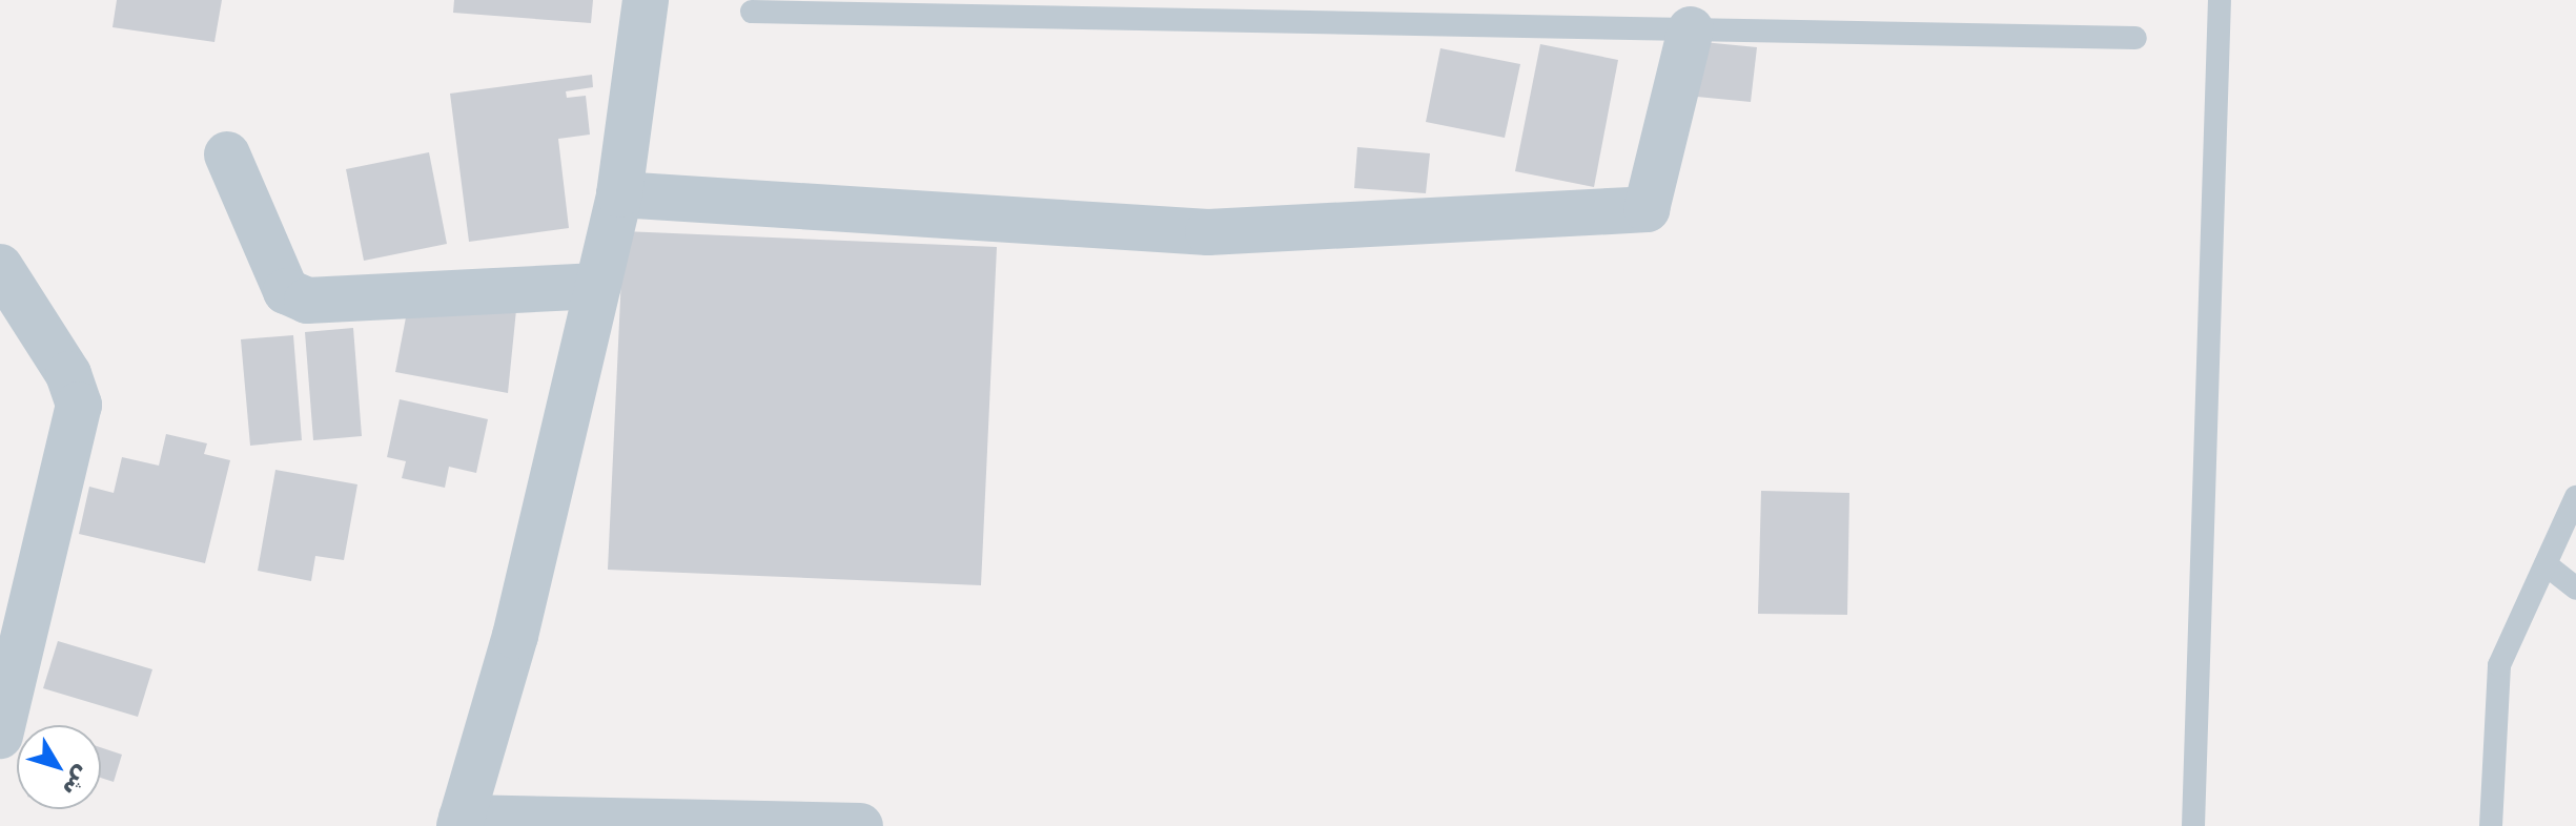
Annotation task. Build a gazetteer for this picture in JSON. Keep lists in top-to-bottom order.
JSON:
{
  "north": "bottom right"
}
